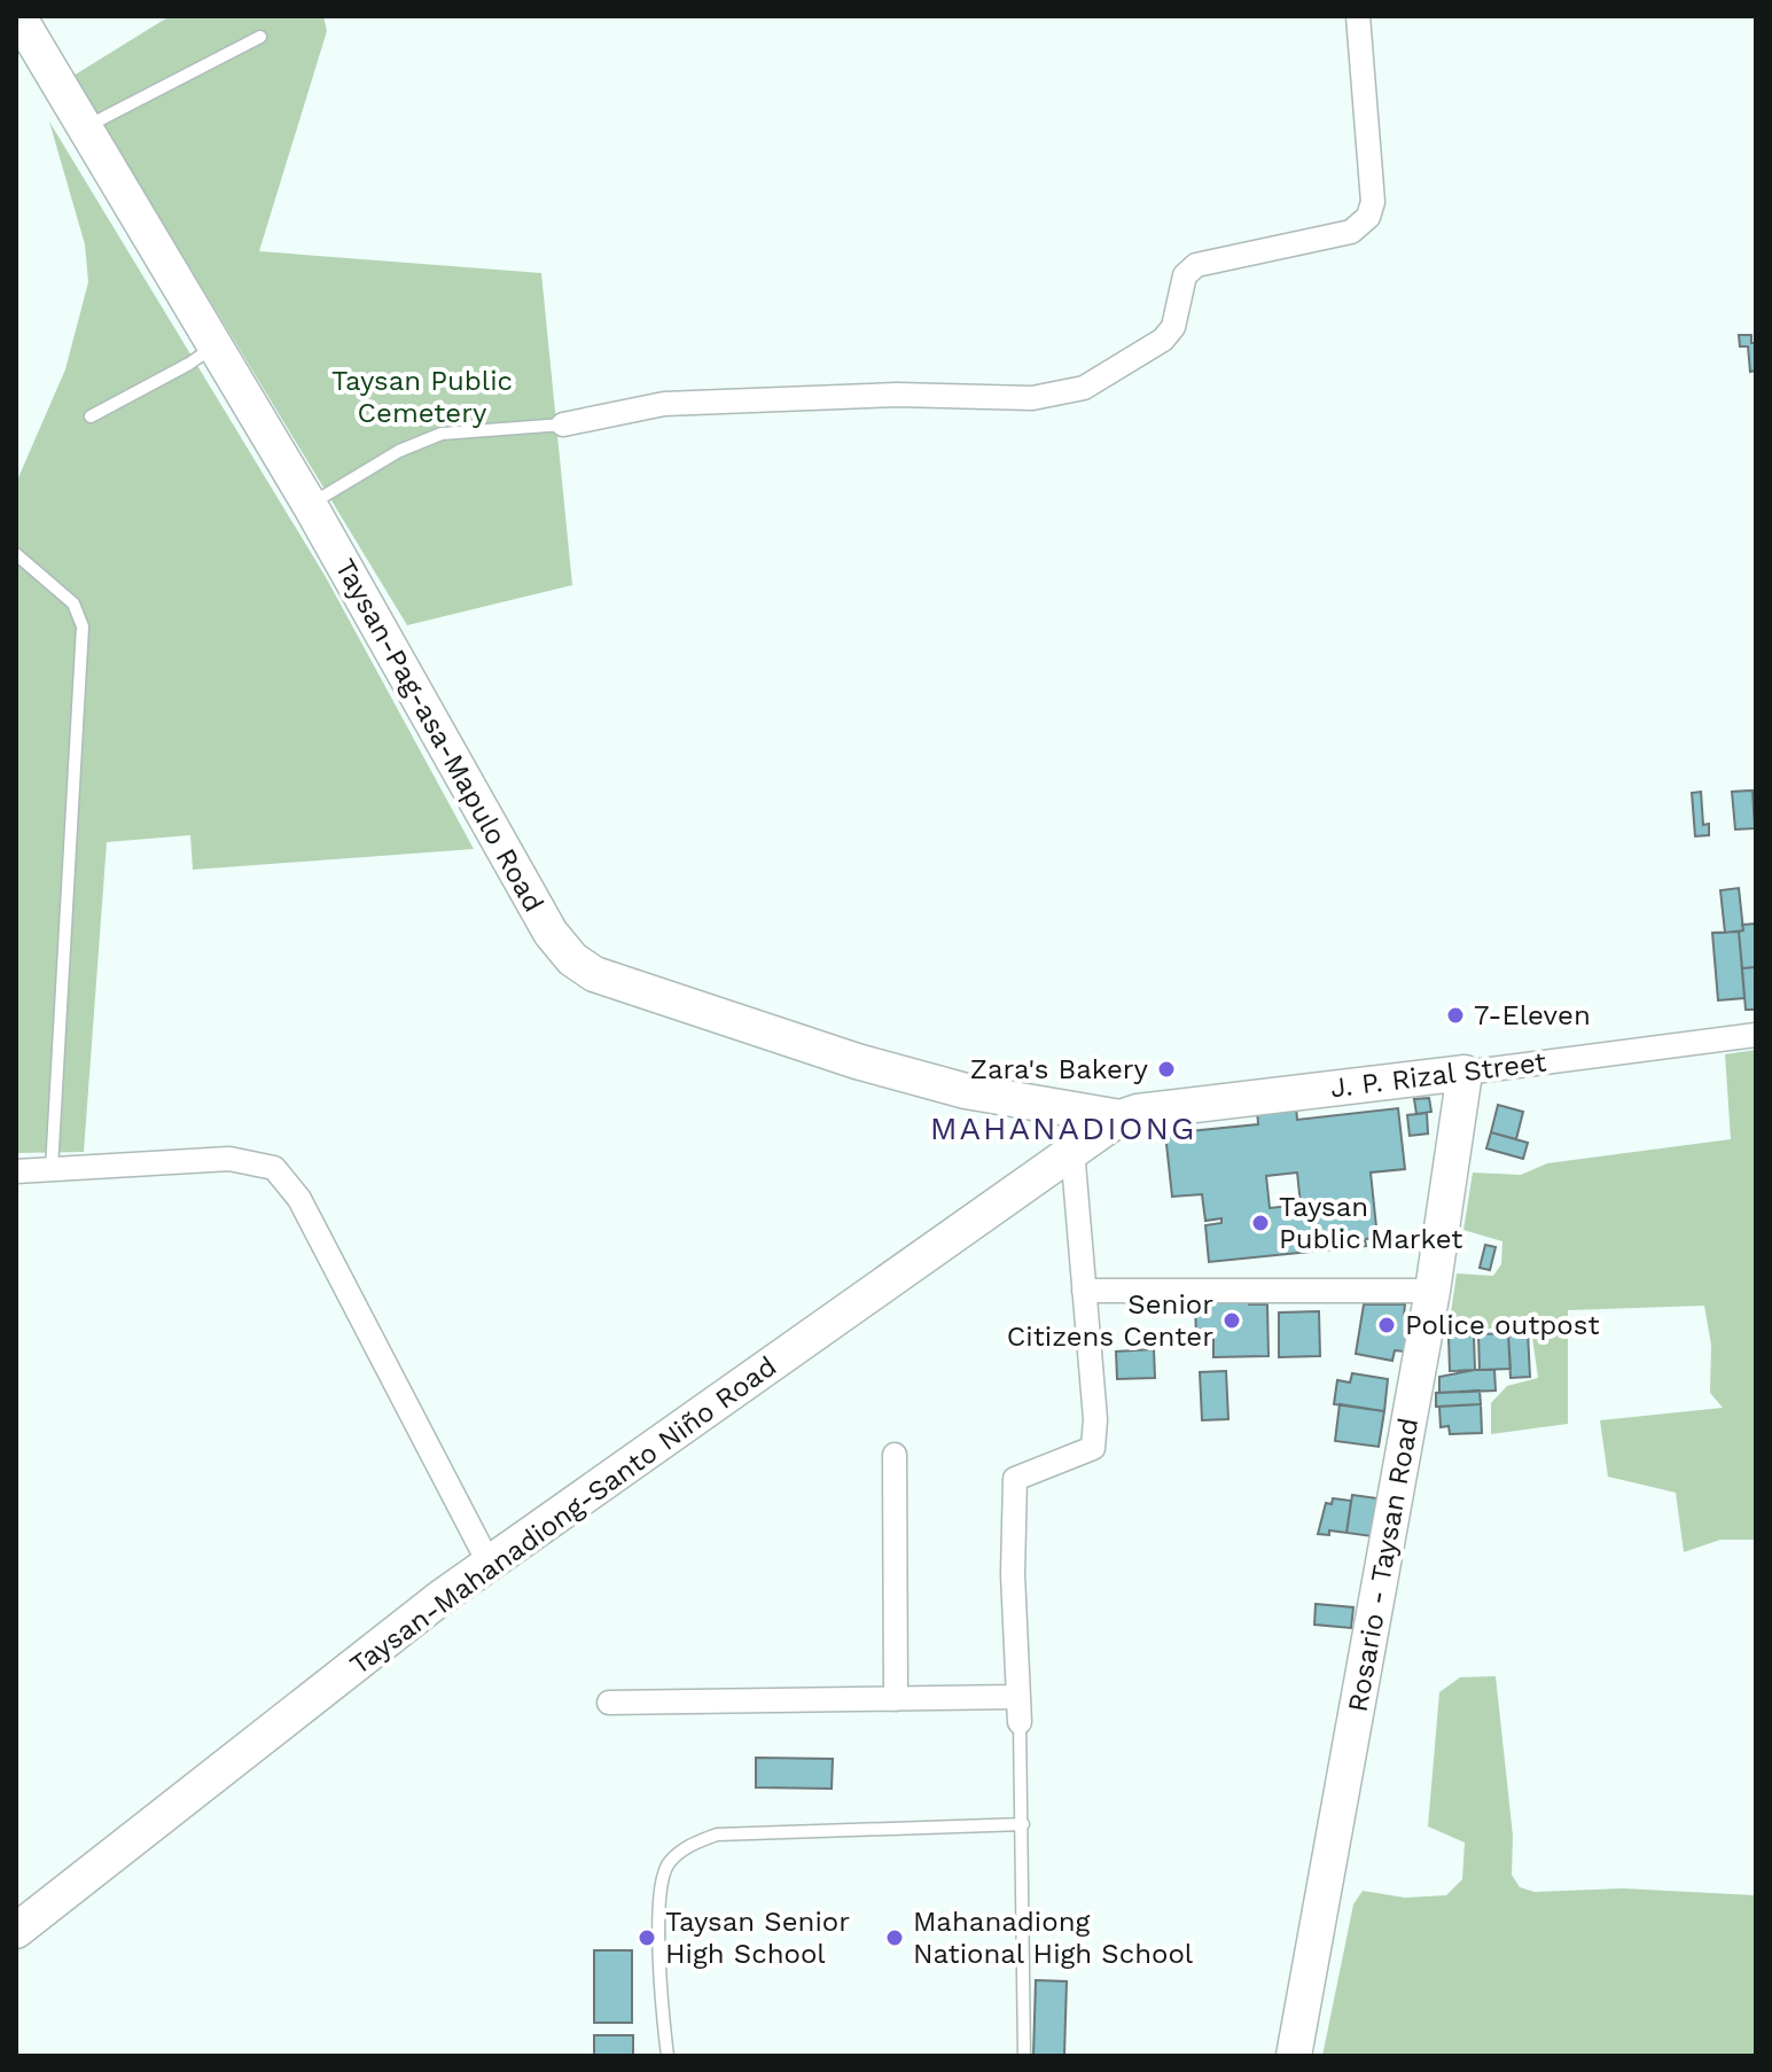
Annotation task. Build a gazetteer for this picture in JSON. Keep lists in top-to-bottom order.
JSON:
{
  "streets": {
    "main road": [
      "Taysan-Pag-asa-Mapulo Road",
      "J. P. Rizal Street",
      "Taysan-Mahanadiong-Santo Niño Road",
      "Rosario - Taysan Road"
    ]
  },
  "crossings": [
    ["Taysan-Pag-asa-Mapulo Road", "J. P. Rizal Street"],
    ["Taysan-Pag-asa-Mapulo Road", "Taysan-Mahanadiong-Santo Niño Road"],
    ["J. P. Rizal Street", "Taysan-Mahanadiong-Santo Niño Road"],
    ["J. P. Rizal Street", "Rosario - Taysan Road"]
  ],
  "districts": ["MAHANADIONG"],
  "parks": ["Taysan Public Cemetery"],
  "places": [
    "7-Eleven",
    "Zara's Bakery",
    "Taysan Public Market",
    "Senior Citizens Center",
    "Police outpost",
    "Taysan Senior High School",
    "Mahanadiong National High School"
  ]
}
